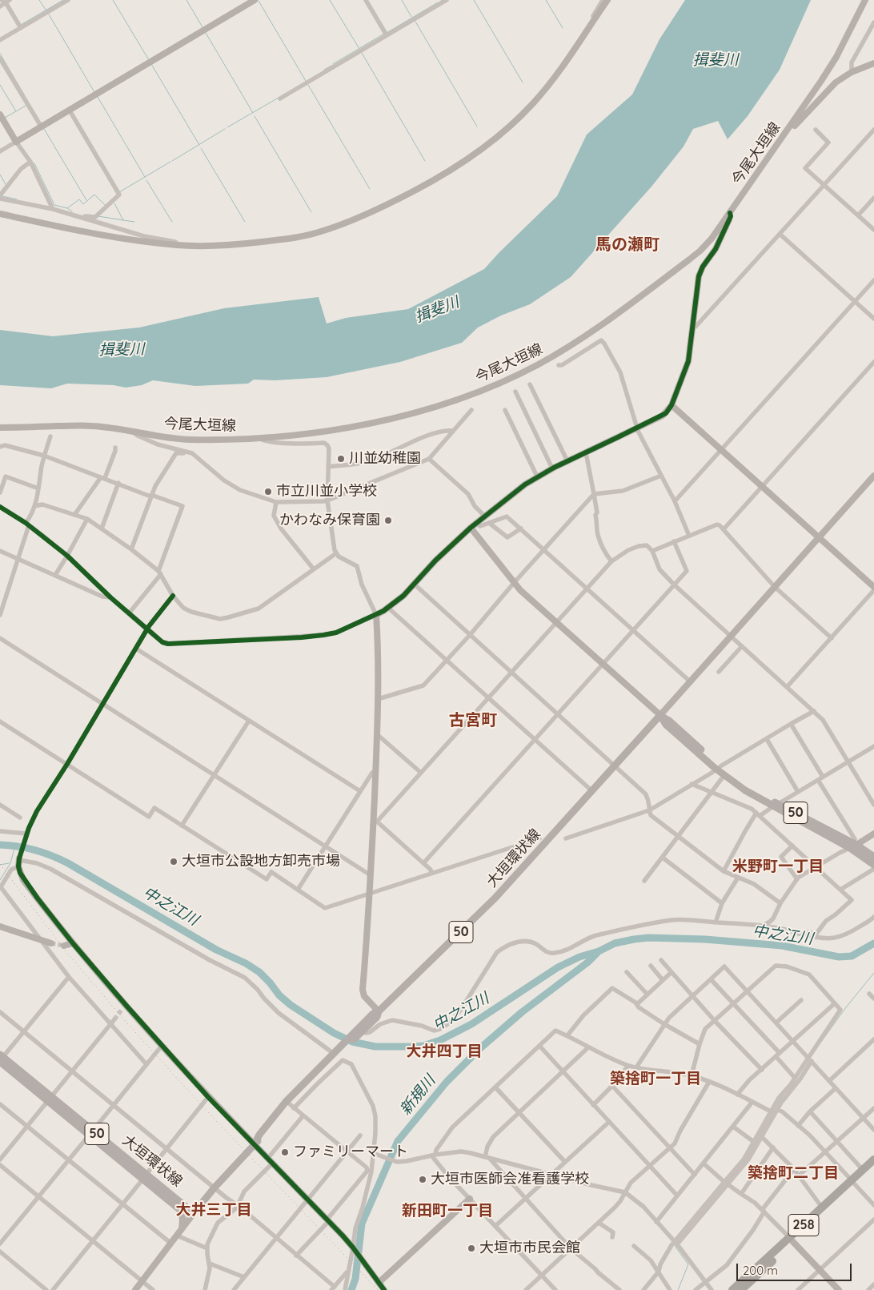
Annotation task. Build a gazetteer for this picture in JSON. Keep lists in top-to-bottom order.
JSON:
{
  "streets": {
    "highway": ["258"],
    "main road": ["50", "大垣環状線"],
    "street": ["今尾大垣線"]
  },
  "crossings": [
    ["50", "大垣環状線"]
  ],
  "districts": [
    "馬の瀬町",
    "古宮町",
    "米野町一丁目",
    "大井四丁目",
    "築捨町一丁目",
    "築捨町二丁目",
    "大井三丁目",
    "新田町一丁目"
  ],
  "water": ["揖斐川", "中之江川", "新規川"],
  "places": [
    "川並幼稚園",
    "市立川並小学校",
    "かわなみ保育園",
    "大垣市公設地方卸売市場",
    "ファミリーマート",
    "大垣市医師会准看護学校",
    "大垣市市民会館"
  ],
  "scale_bar": "200 m"
}
